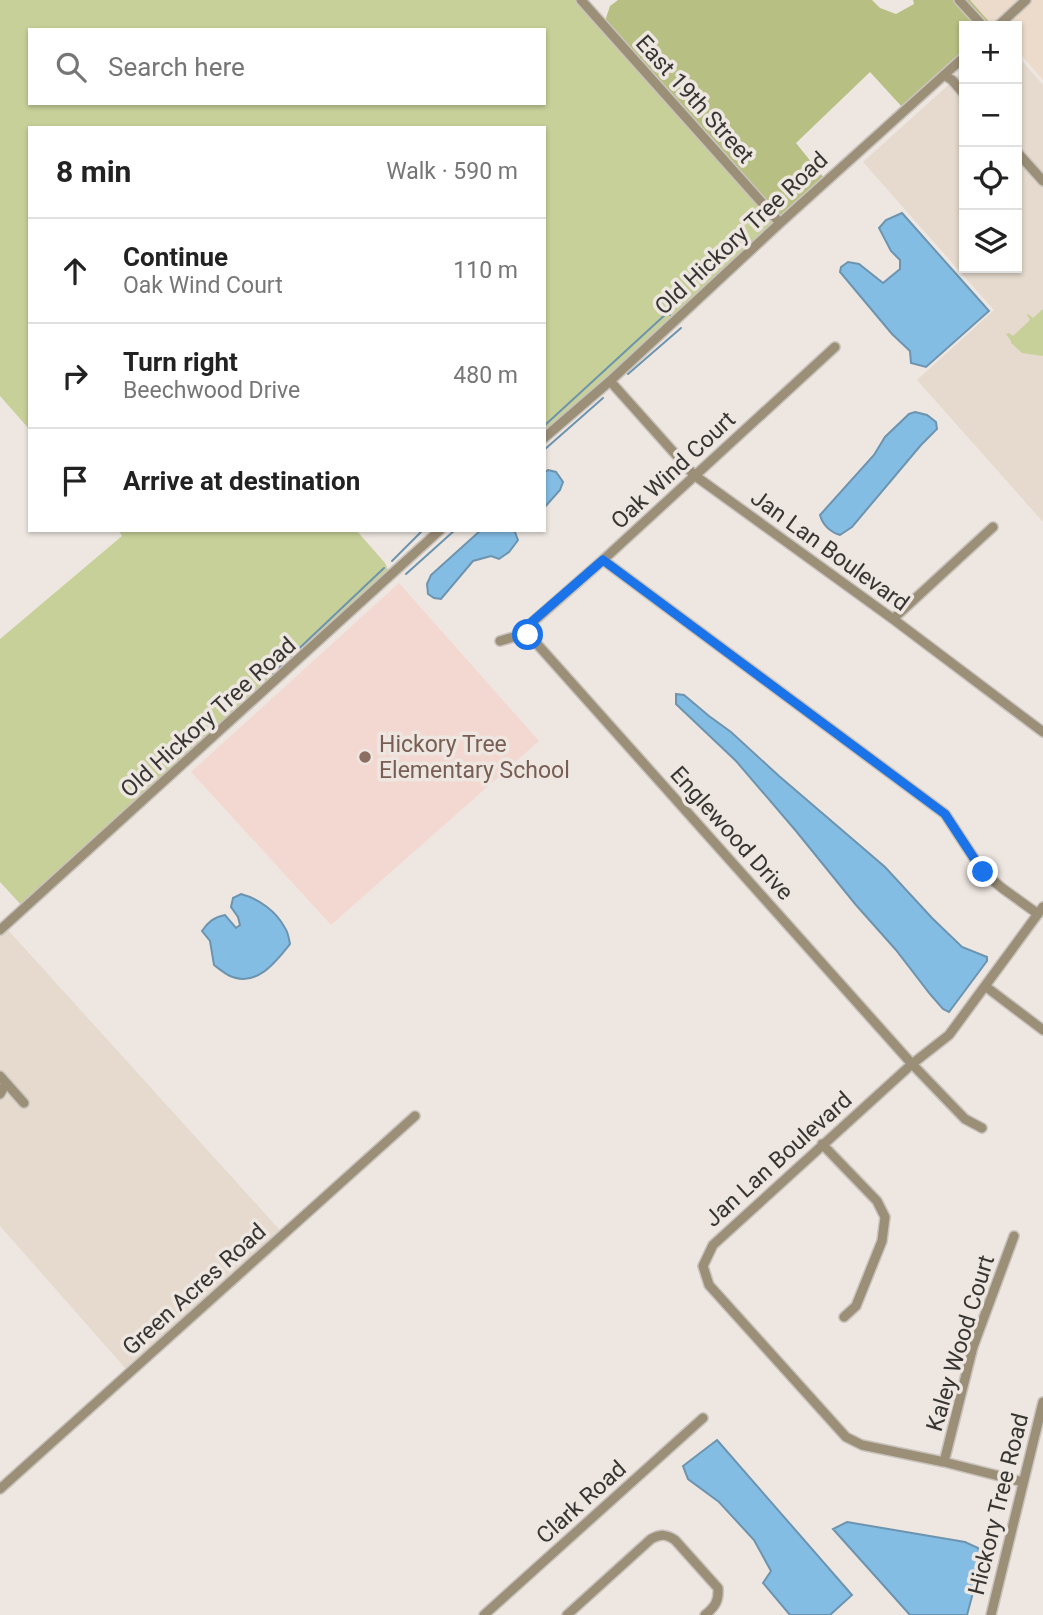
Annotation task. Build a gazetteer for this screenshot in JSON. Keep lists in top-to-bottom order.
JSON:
{
  "streets": {
    "street": [
      "East 19th Street",
      "Old Hickory Tree Road",
      "Oak Wind Court",
      "Jan Lan Boulevard",
      "Englewood Drive",
      "Green Acres Road",
      "Kaley Wood Court",
      "Clark Road",
      "Hickory Tree Road"
    ]
  },
  "crossings": [
    ["East 19th Street", "Old Hickory Tree Road"],
    ["Old Hickory Tree Road", "Jan Lan Boulevard"],
    ["Oak Wind Court", "Jan Lan Boulevard"],
    ["Oak Wind Court", "Englewood Drive"],
    ["Jan Lan Boulevard", "Englewood Drive"],
    ["Jan Lan Boulevard", "Kaley Wood Court"],
    ["Jan Lan Boulevard", "Hickory Tree Road"]
  ],
  "places": ["Hickory Tree Elementary School"],
  "page": {
    "map_buttons": ["+", "−"],
    "search": "Search here",
    "heading": ["8 min", "Walk · 590 m"],
    "list": [
      ["Continue", "Oak Wind Court", "110 m"],
      ["Turn right", "Beechwood Drive", "480 m"],
      "Arrive at destination"
    ]
  }
}
